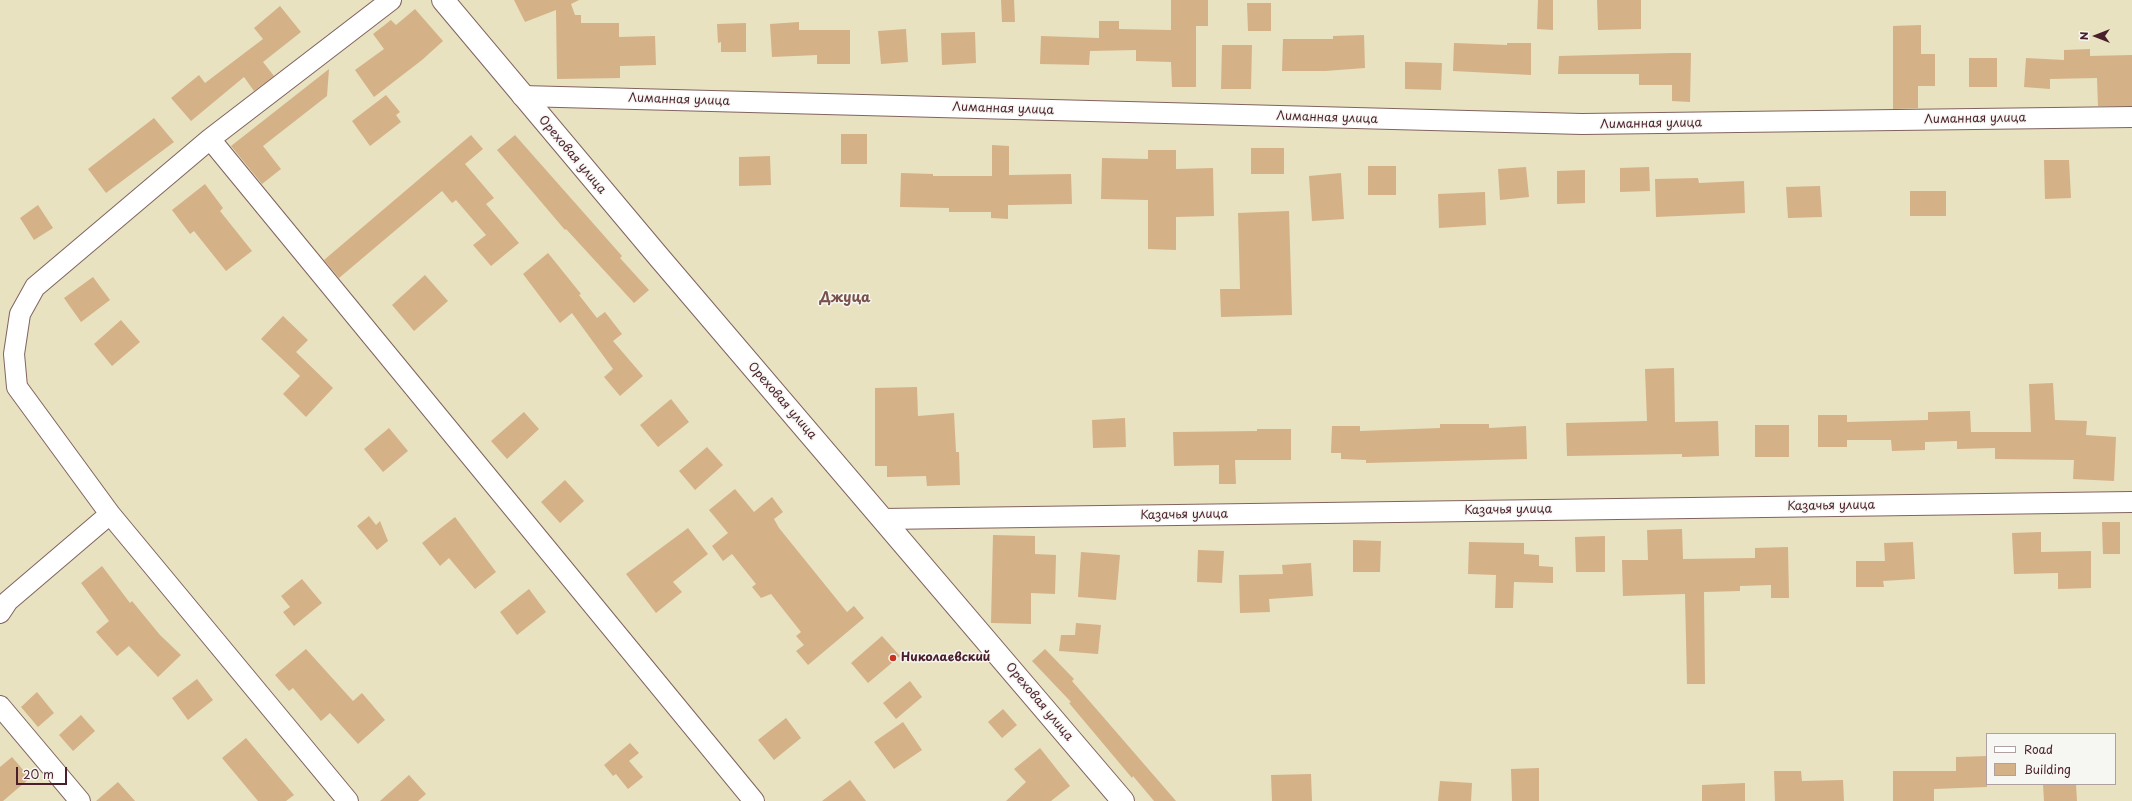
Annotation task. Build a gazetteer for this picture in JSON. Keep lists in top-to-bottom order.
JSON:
{
  "streets": {
    "main road": ["Ореховая улица"],
    "street": ["Лиманная улица", "Казачья улица"]
  },
  "crossings": [
    ["Лиманная улица", "Ореховая улица"],
    ["Ореховая улица", "Казачья улица"]
  ],
  "districts": ["Джуца"],
  "places": ["Николаевский"],
  "legend": ["Road", "Building"],
  "scale_bar": "20 m",
  "north": "left"
}
